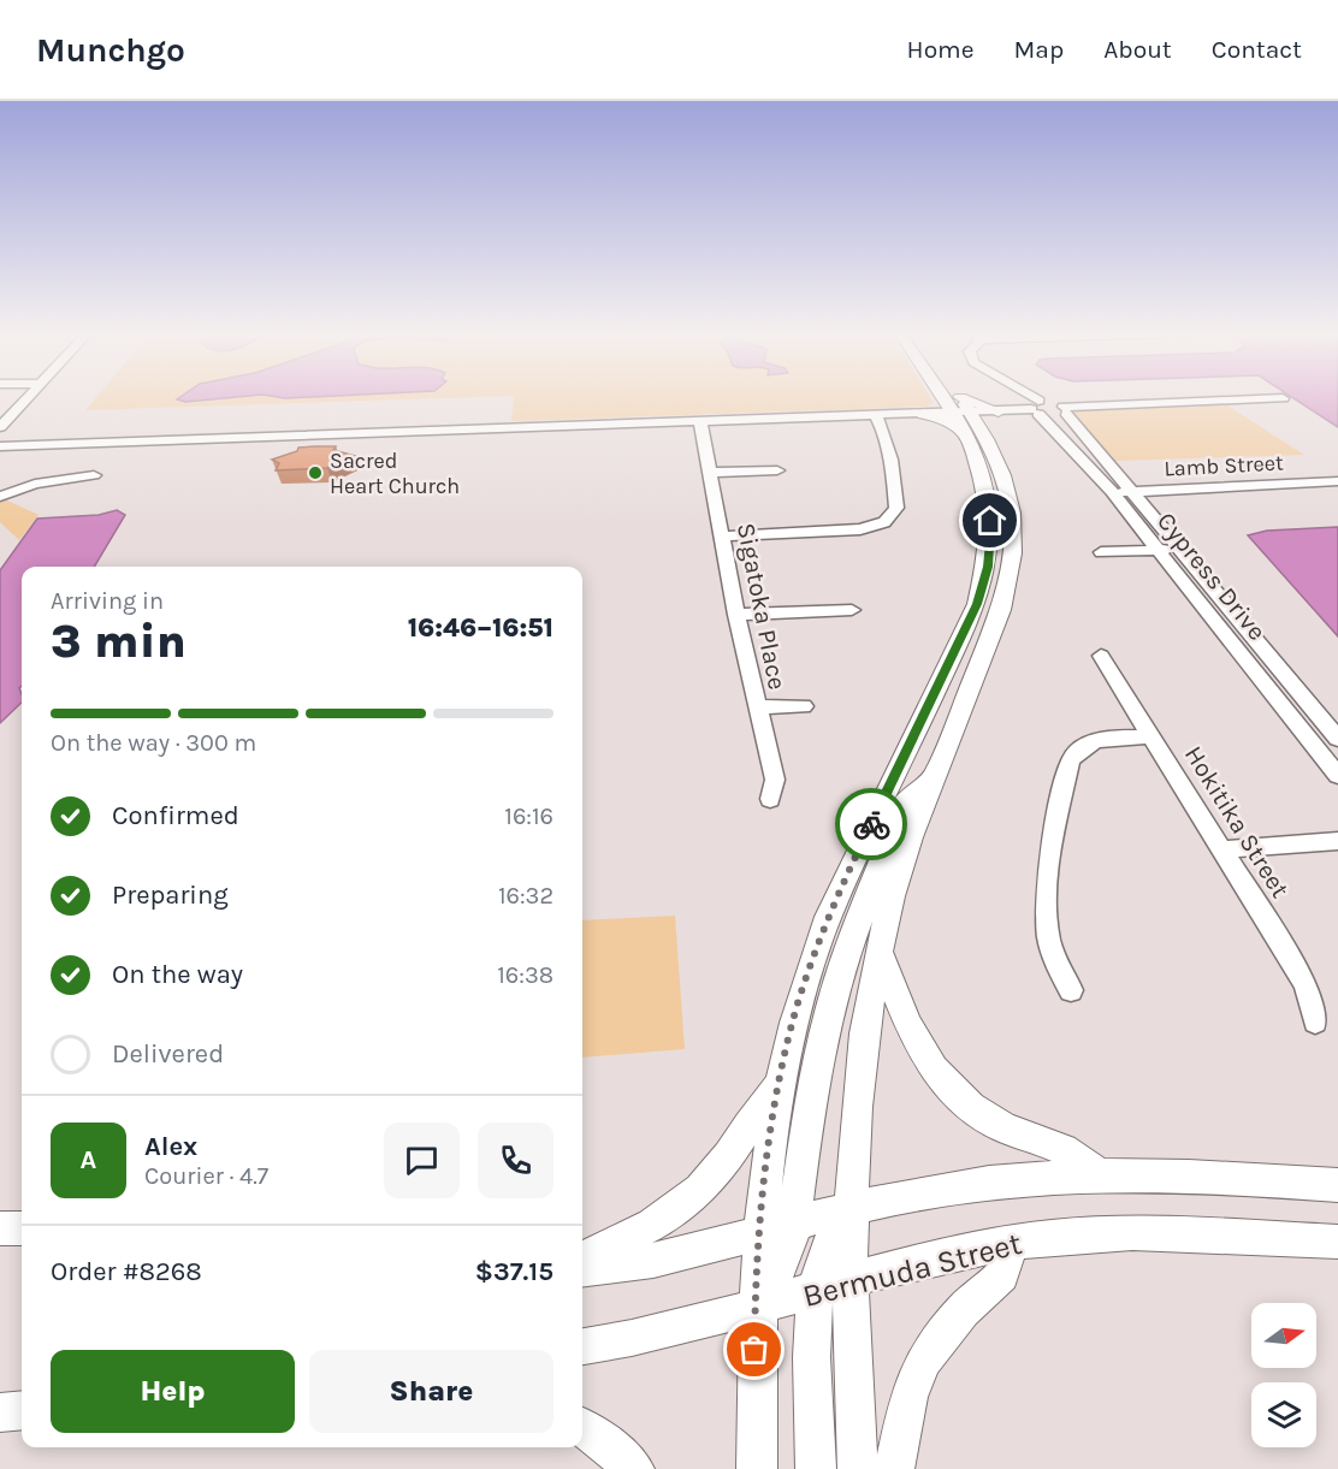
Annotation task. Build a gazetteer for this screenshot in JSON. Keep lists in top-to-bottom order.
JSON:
{
  "streets": {
    "main road": ["Bermuda Street"],
    "street": [
      "Lamb Street",
      "Cypress Drive",
      "Sigatoka Place",
      "Hokitika Street"
    ]
  },
  "crossings": [
    ["Lamb Street", "Cypress Drive"]
  ],
  "places": ["Sacred Heart Church"],
  "north": "right",
  "page": {
    "header": "Munchgo",
    "nav": [
      "Home",
      "Map",
      "About",
      "Contact"
    ],
    "heading": ["3 min", "Arriving in", "16:46–16:51"],
    "panel": [
      "Alex",
      "Courier · 4.7",
      "Order #8268",
      "$37.15"
    ],
    "bar": "On the way · 300 m",
    "list": [
      ["Confirmed", "16:16"],
      ["Preparing", "16:32"],
      ["On the way", "16:38"],
      "Delivered"
    ],
    "round": "A",
    "buttons": ["Help", "Share"]
  }
}
